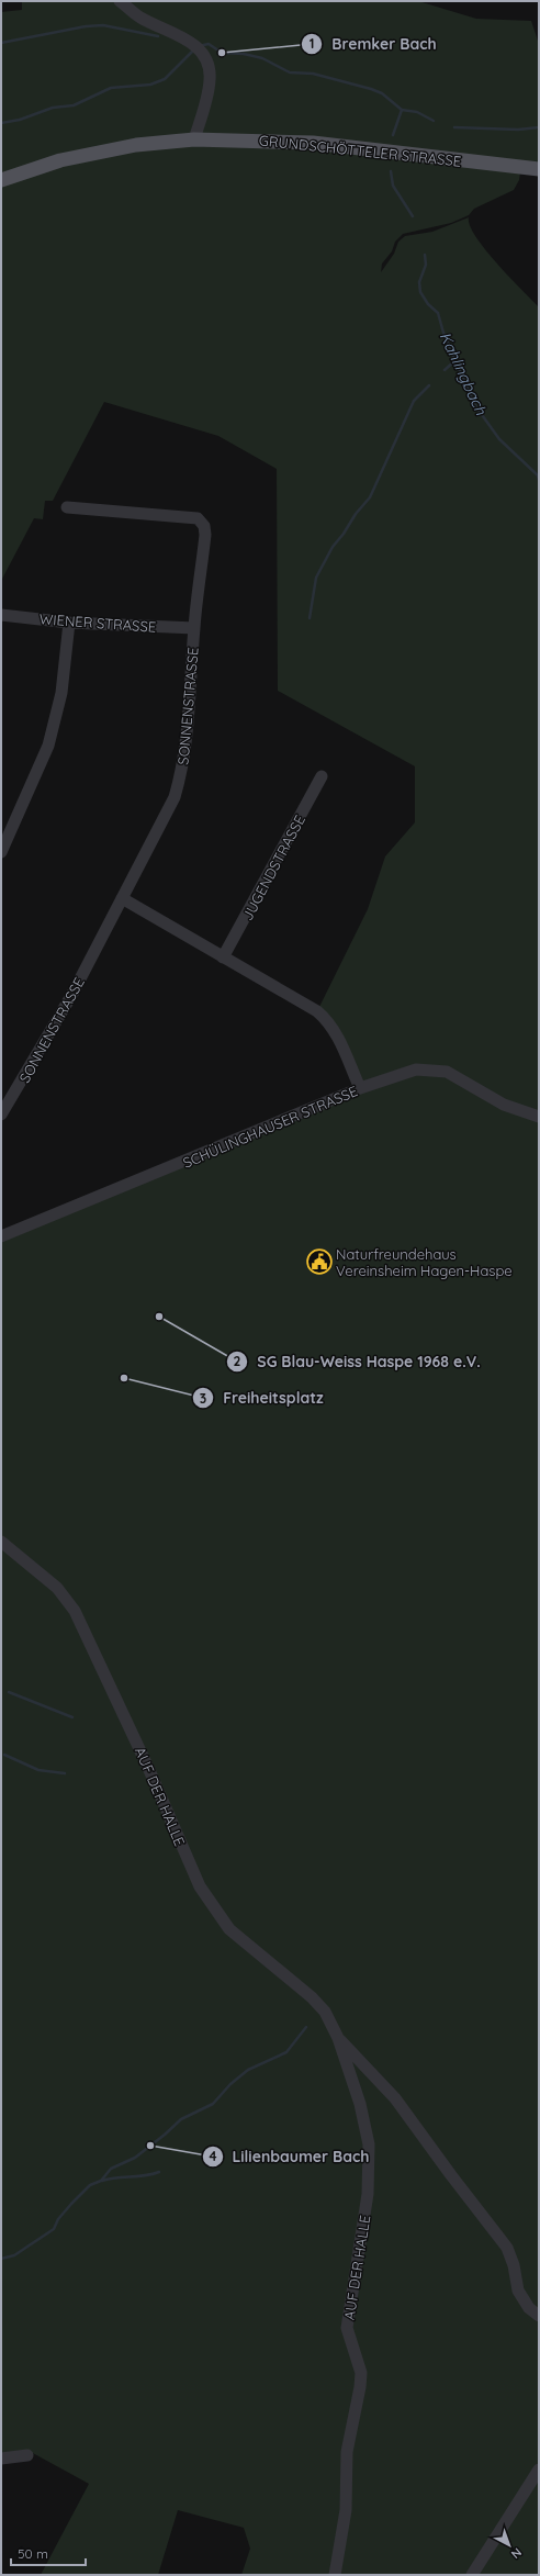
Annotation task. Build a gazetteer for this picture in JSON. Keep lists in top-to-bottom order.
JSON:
{
  "streets": {
    "main road": ["GRUNDSCHÖTTELER STRASSE"],
    "street": [
      "WIENER STRASSE",
      "SONNENSTRASSE",
      "JUGENDSTRASSE",
      "SCHÜLINGHAUSER STRASSE",
      "AUF DER HALLE"
    ]
  },
  "crossings": [
    ["WIENER STRASSE", "SONNENSTRASSE"]
  ],
  "water": ["Kahlingbach"],
  "places": {
    "other": [
      "Bremker Bach",
      "SG Blau-Weiss Haspe 1968 e.V.",
      "Freiheitsplatz",
      "Lilienbaumer Bach"
    ],
    "public building": ["Naturfreundehaus Vereinsheim Hagen-Haspe"]
  },
  "scale_bar": "50 m",
  "north": "bottom right"
}
